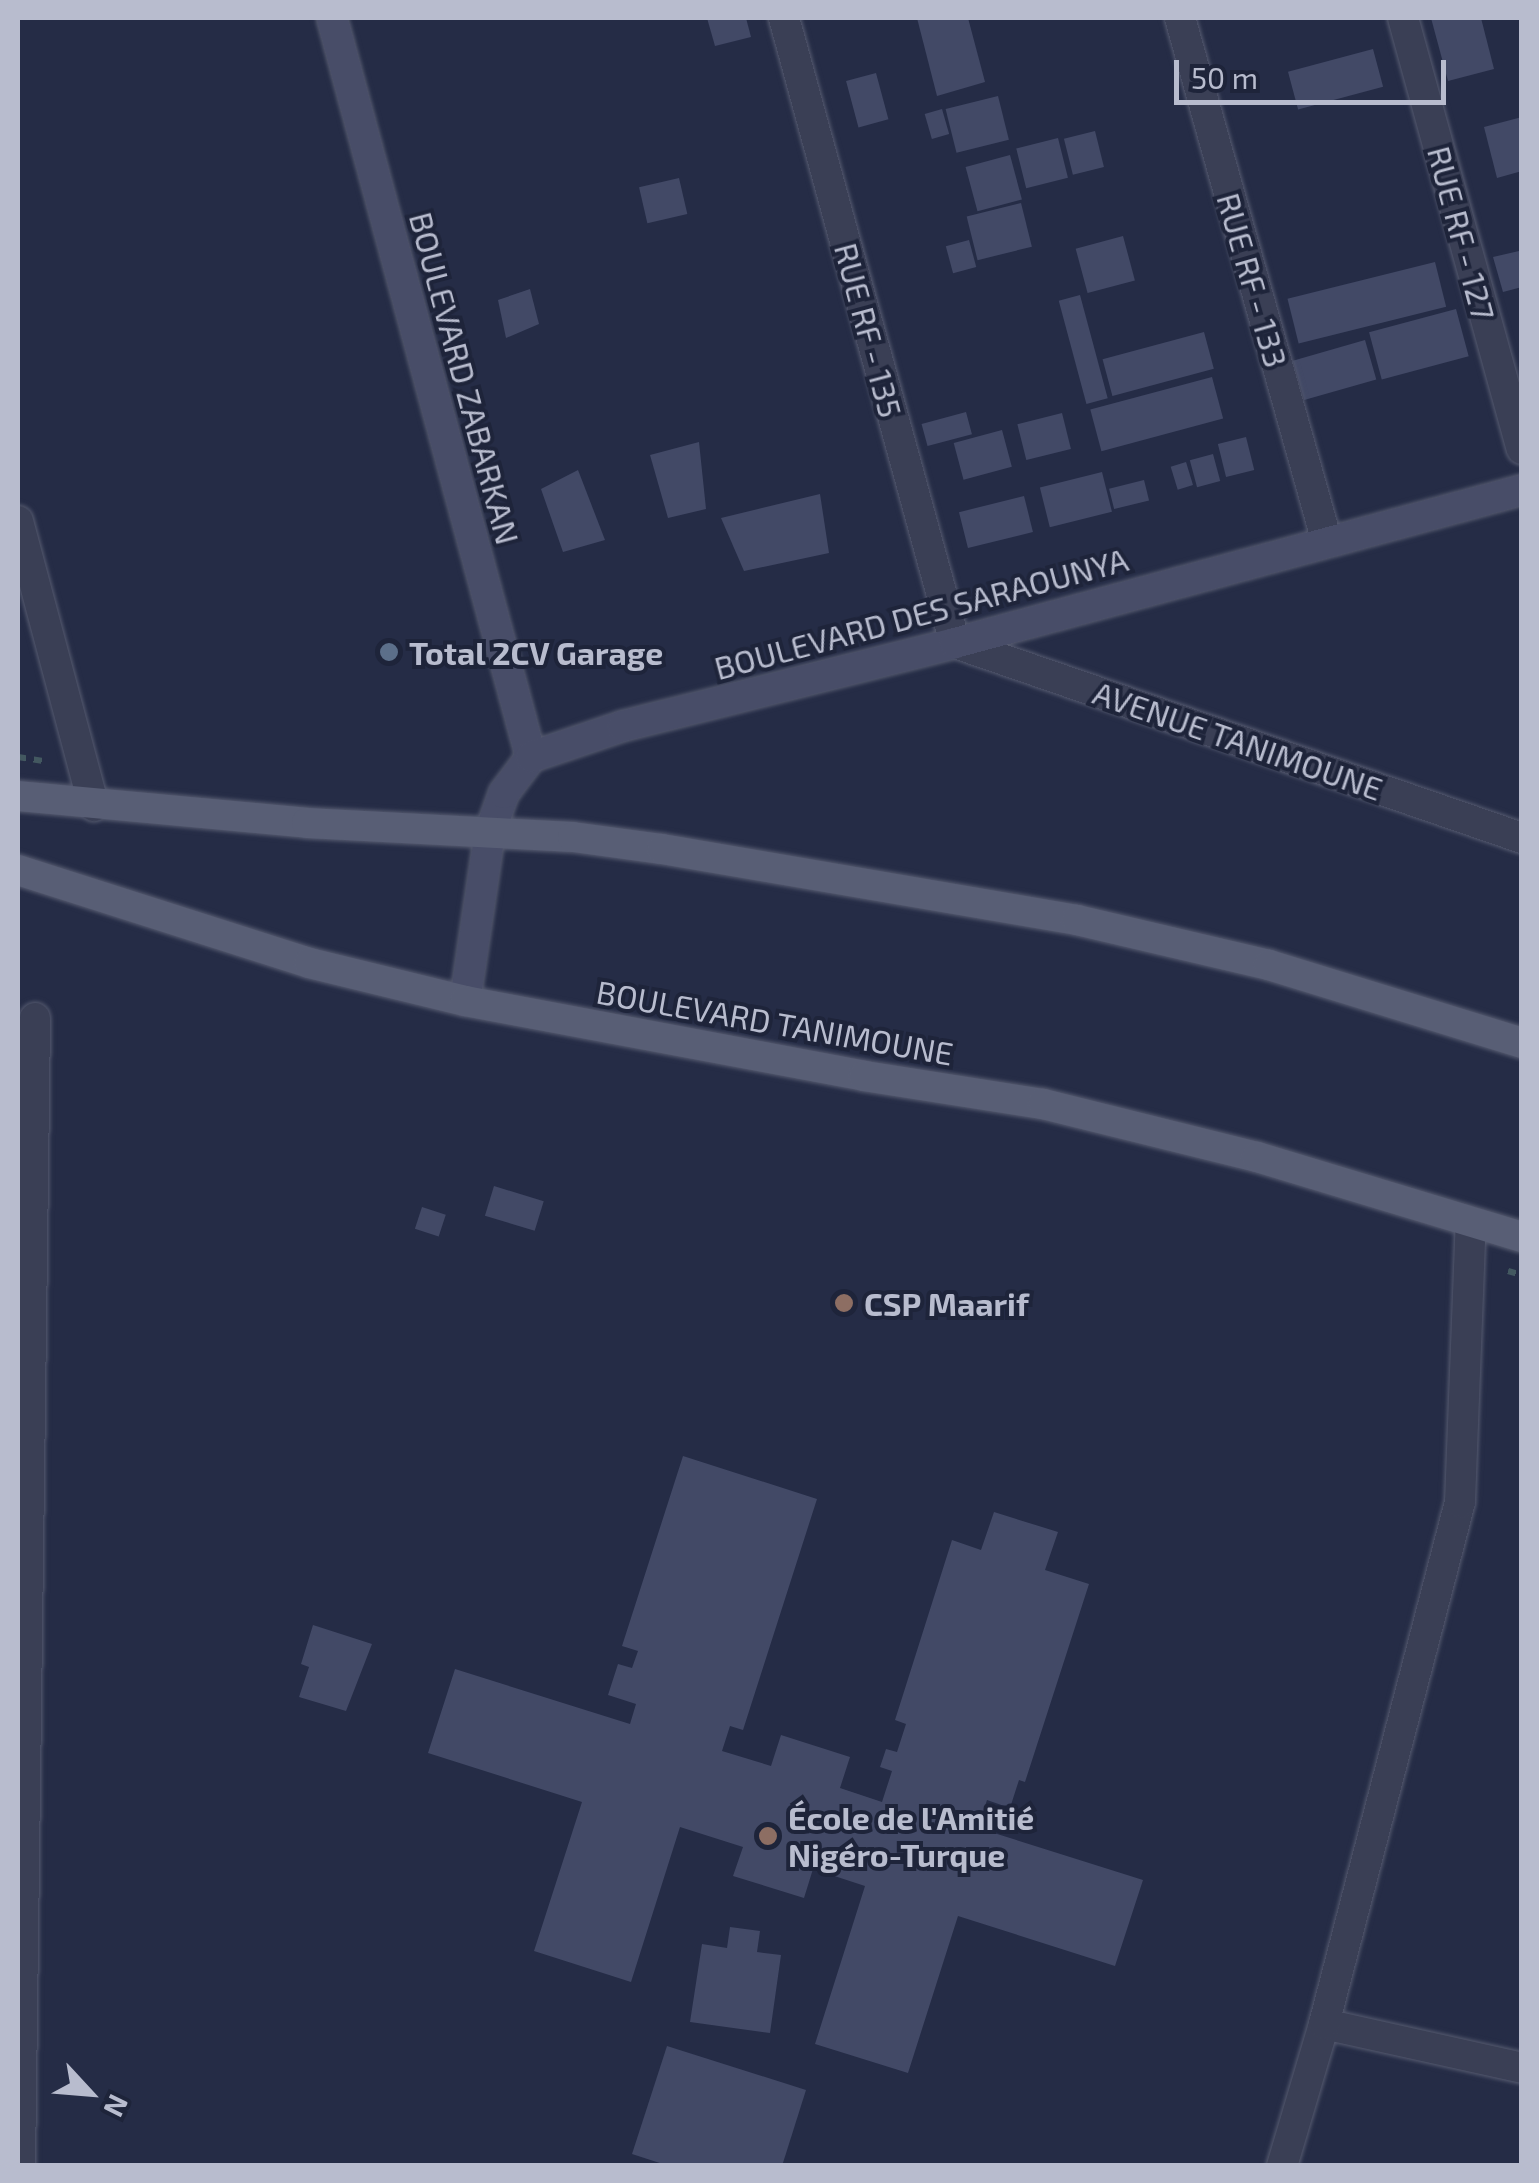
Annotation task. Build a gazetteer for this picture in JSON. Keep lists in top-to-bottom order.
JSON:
{
  "streets": {
    "main road": ["BOULEVARD ZABARKAN", "BOULEVARD DES SARAOUNYA", "BOULEVARD TANIMOUNE"],
    "street": [
      "RUE RF - 127",
      "RUE RF - 133",
      "RUE RF - 135",
      "AVENUE TANIMOUNE"
    ]
  },
  "crossings": [
    ["RUE RF - 133", "BOULEVARD DES SARAOUNYA"],
    ["RUE RF - 135", "BOULEVARD DES SARAOUNYA"],
    ["RUE RF - 135", "AVENUE TANIMOUNE"],
    ["BOULEVARD ZABARKAN", "BOULEVARD DES SARAOUNYA"],
    ["BOULEVARD DES SARAOUNYA", "AVENUE TANIMOUNE"]
  ],
  "places": ["Total 2CV Garage", "CSP Maarif", "École de l'Amitié Nigéro-Turque"],
  "scale_bar": "50 m",
  "north": "bottom right"
}
